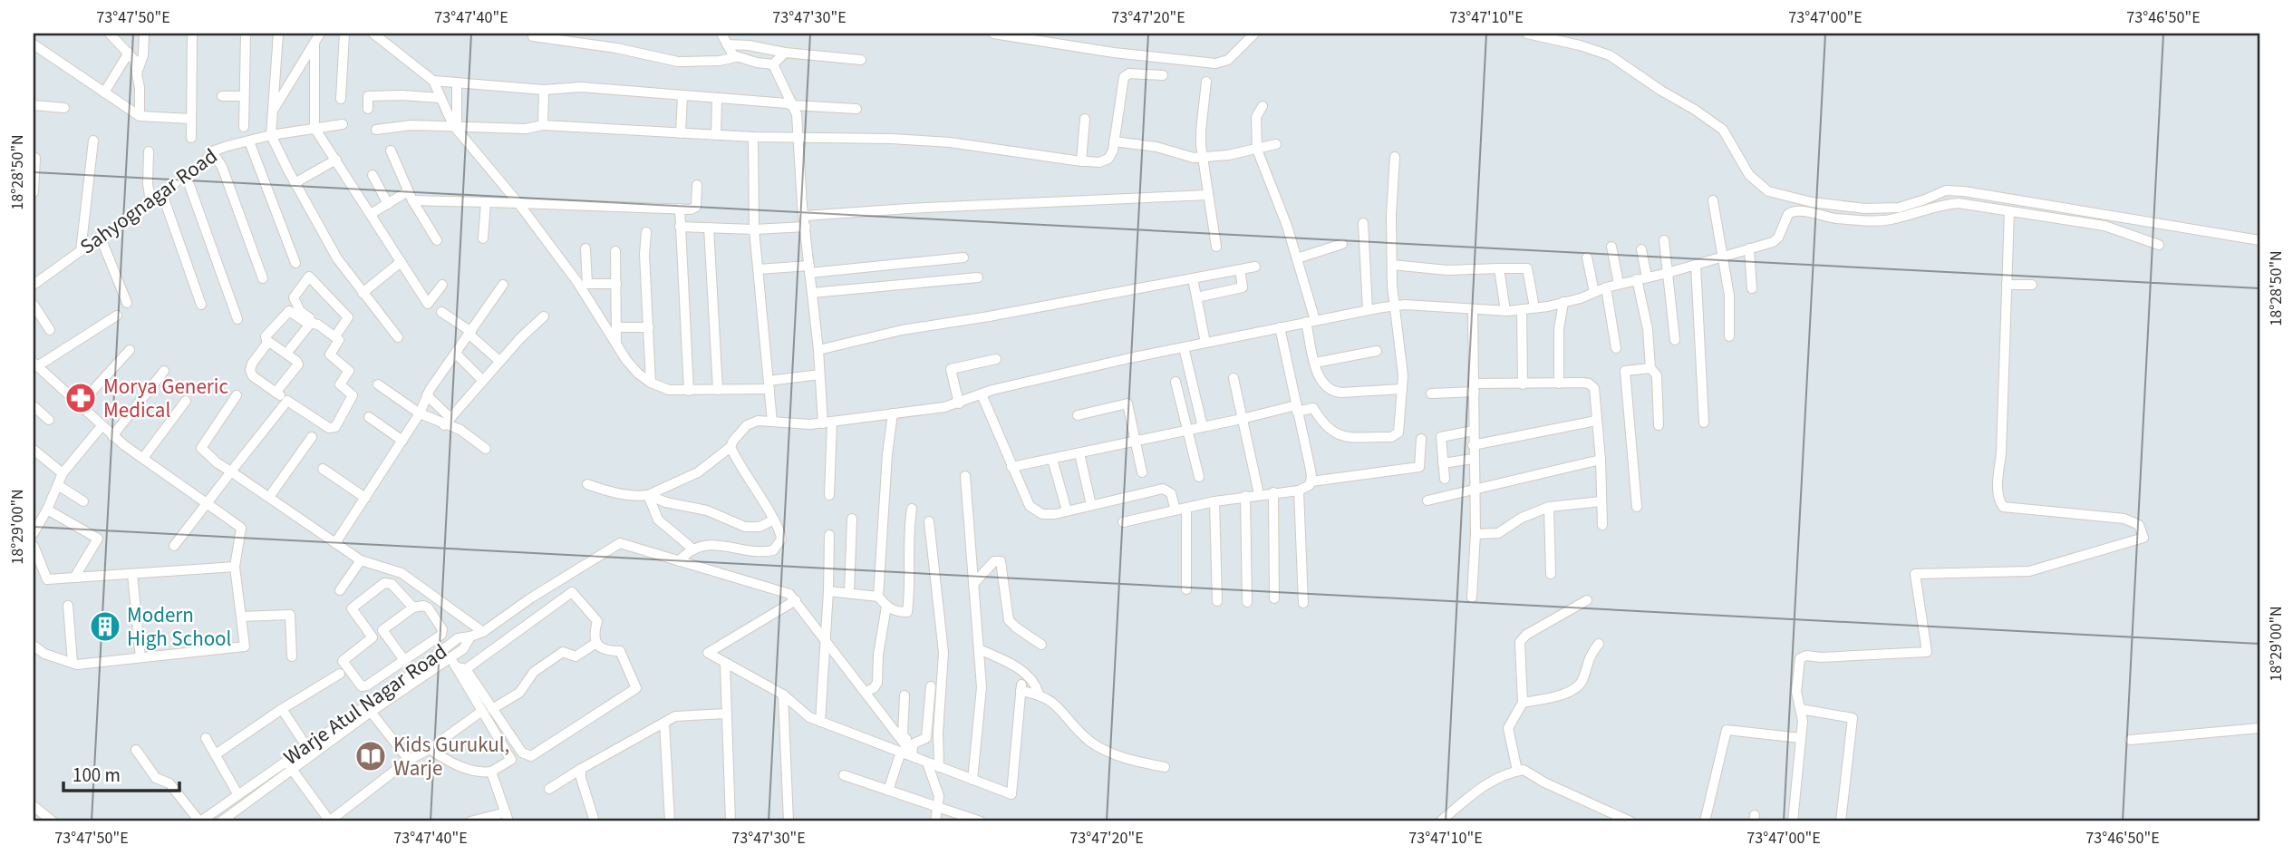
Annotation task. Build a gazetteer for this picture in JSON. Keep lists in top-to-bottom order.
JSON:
{
  "streets": {
    "street": ["Sahyognagar Road", "Warje Atul Nagar Road"]
  },
  "places": {
    "pharmacy": ["Morya Generic Medical"],
    "building": ["Modern High School"],
    "library": ["Kids Gurukul, Warje"]
  },
  "scale_bar": "100 m",
  "coordinates": [
    "73°47'50\"E",
    "73°47'40\"E",
    "73°47'30\"E",
    "73°47'20\"E",
    "73°47'10\"E",
    "73°47'00\"E",
    "73°46'50\"E",
    "18°28'50\"N",
    "18°29'00\"N"
  ]
}
